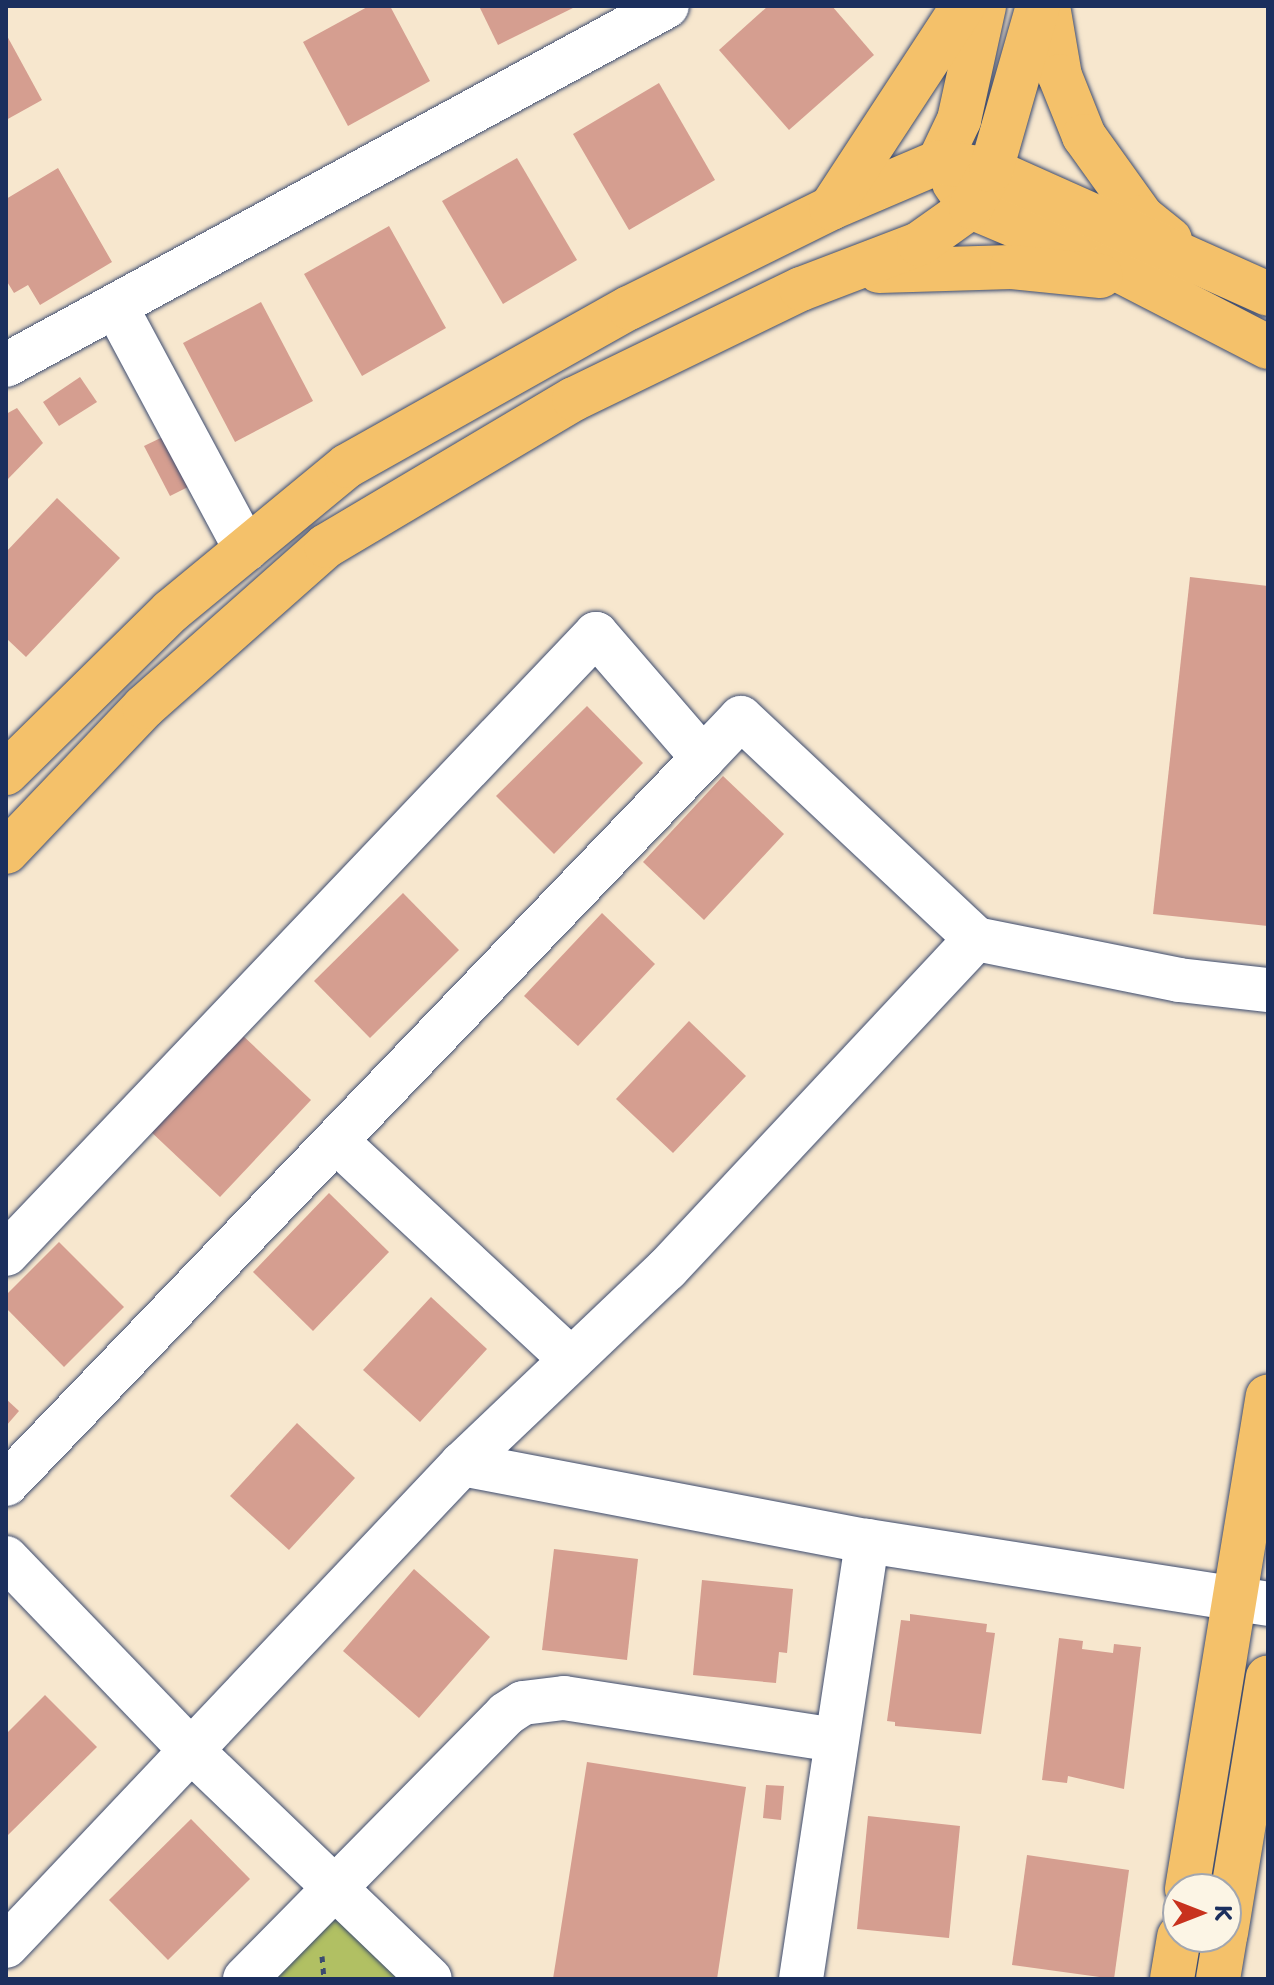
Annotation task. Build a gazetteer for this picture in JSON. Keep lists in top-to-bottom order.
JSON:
{
  "north": "right"
}
